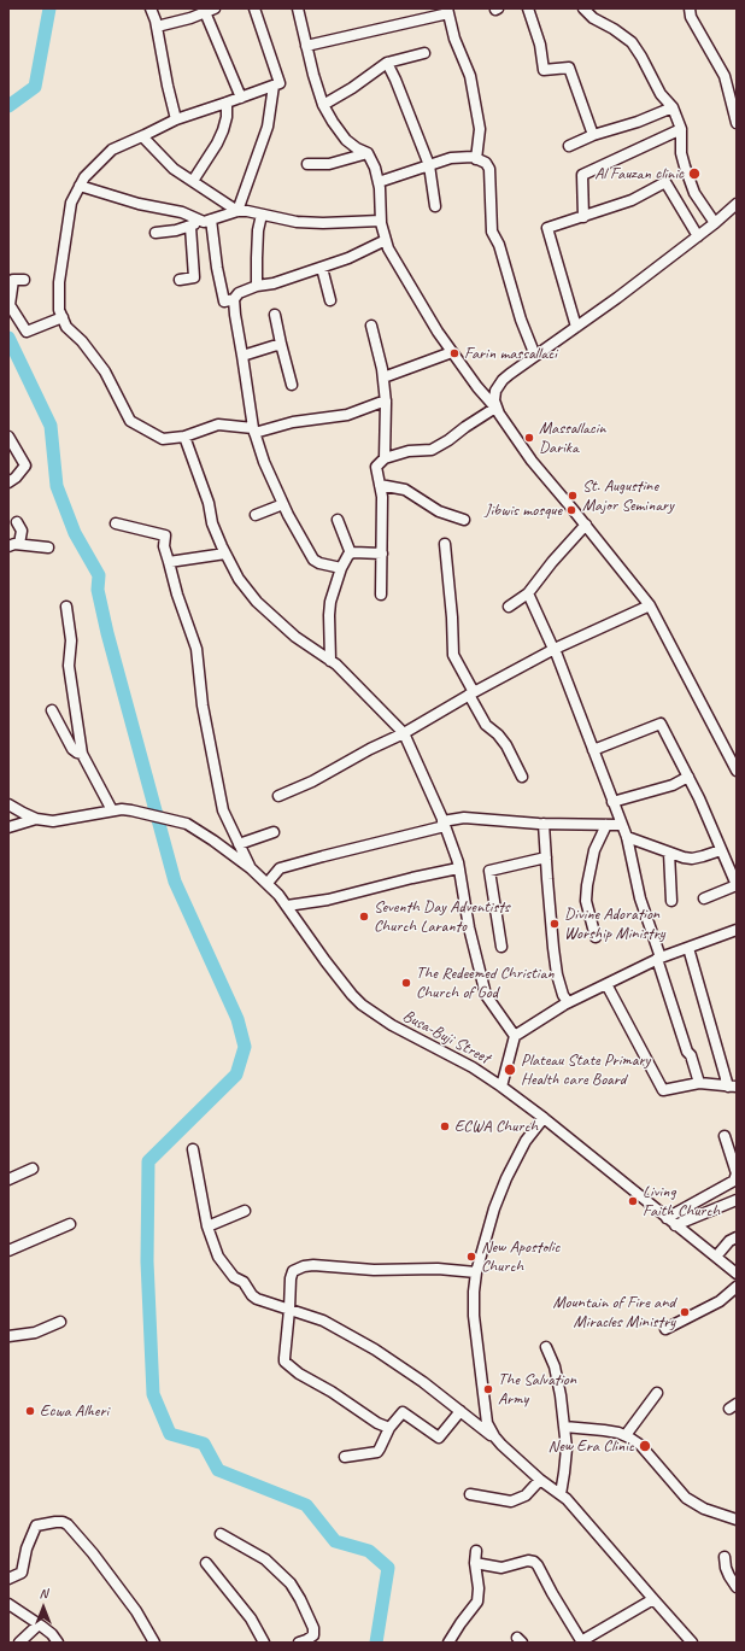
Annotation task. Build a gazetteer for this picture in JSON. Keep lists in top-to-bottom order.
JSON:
{
  "streets": {
    "street": ["Busa-Buji Street"]
  },
  "places": [
    "Al Fauzan clinic",
    "Farin massallaci",
    "Massallacin Darika",
    "St. Augustine Major Seminary",
    "Jibwis mosque",
    "Seventh Day Adventists Church Laranto",
    "Divine Adoration Worship Ministry",
    "The Redeemed Christian Church of God",
    "Plateau State Primary Health care Board",
    "ECWA Church",
    "Living Faith Church",
    "New Apostolic Church",
    "Mountain of Fire and Miracles Ministry",
    "The Salvation Army",
    "Ecwa Alheri",
    "New Era Clinic"
  ],
  "north": "top"
}
